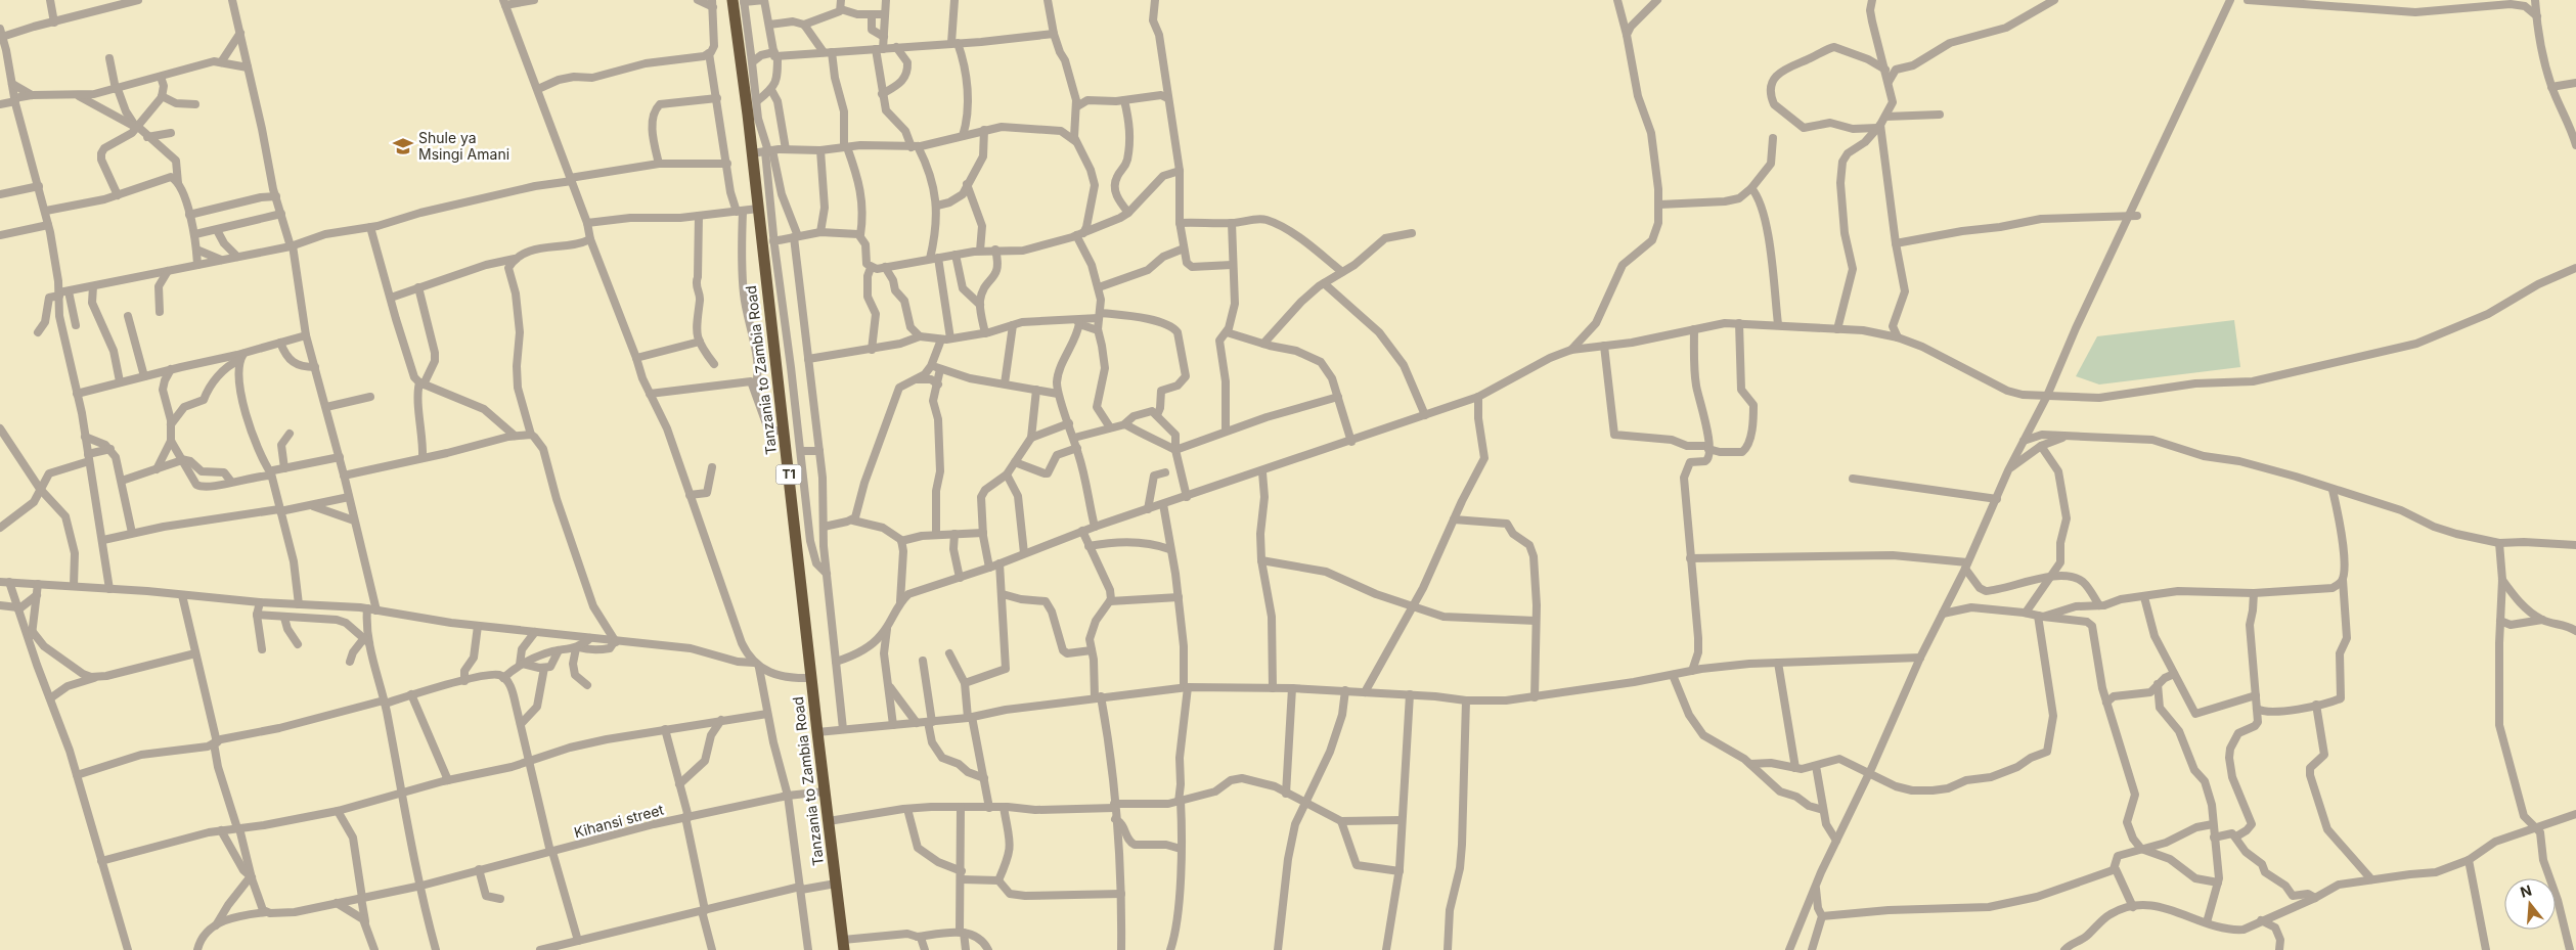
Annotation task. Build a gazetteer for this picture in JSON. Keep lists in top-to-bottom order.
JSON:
{
  "streets": {
    "highway": ["Tanzania to Zambia Road", "T1"],
    "street": ["Kihansi street"]
  },
  "crossings": [
    ["Tanzania to Zambia Road", "Kihansi street"]
  ],
  "places": {
    "school or university": ["Shule ya Msingi Amani"]
  },
  "north": "top"
}
